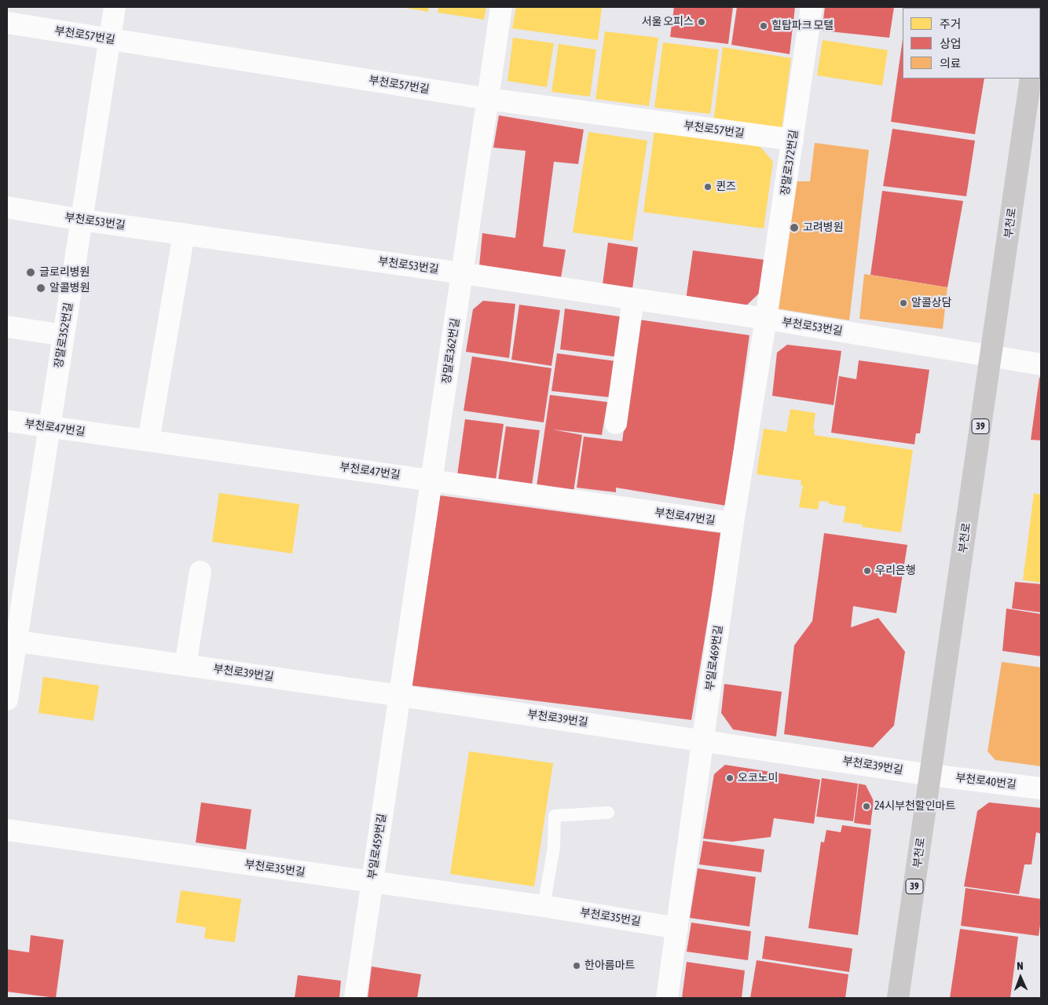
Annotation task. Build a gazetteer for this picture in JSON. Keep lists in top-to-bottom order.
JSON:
{
  "streets": {
    "main road": ["부천로", "39"],
    "street": [
      "부천로57번길",
      "장말로372번길",
      "부천로53번길",
      "장말로352번길",
      "장말로362번길",
      "부천로47번길",
      "부일로469번길",
      "부천로39번길",
      "부천로40번길",
      "부일로459번길",
      "부천로35번길"
    ]
  },
  "crossings": [
    ["부천로57번길", "장말로372번길"],
    ["부천로57번길", "장말로352번길"],
    ["부천로57번길", "장말로362번길"],
    ["장말로372번길", "부천로53번길"],
    ["장말로372번길", "부일로469번길"],
    ["부천로53번길", "부천로"],
    ["부천로53번길", "장말로352번길"],
    ["부천로53번길", "장말로362번길"],
    ["부천로53번길", "부일로469번길"],
    ["부천로", "부천로39번길"],
    ["부천로", "부천로40번길"],
    ["장말로352번길", "부천로47번길"],
    ["장말로352번길", "부천로39번길"],
    ["장말로362번길", "부천로47번길"],
    ["장말로362번길", "부천로39번길"],
    ["장말로362번길", "부일로459번길"],
    ["부천로47번길", "부일로469번길"],
    ["부일로469번길", "부천로39번길"],
    ["부일로469번길", "부천로35번길"],
    ["부천로39번길", "부천로40번길"],
    ["부천로39번길", "부일로459번길"],
    ["부일로459번길", "부천로35번길"]
  ],
  "places": [
    "서울 오피스",
    "힐탑파크 모텔",
    "퀸즈",
    "고려병원",
    "글로리병원",
    "알콜병원",
    "알콜상담",
    "우리은행",
    "오코노미",
    "24시부천할인마트",
    "한아름마트"
  ],
  "legend": ["주거", "상업", "의료"],
  "north": "top"
}
